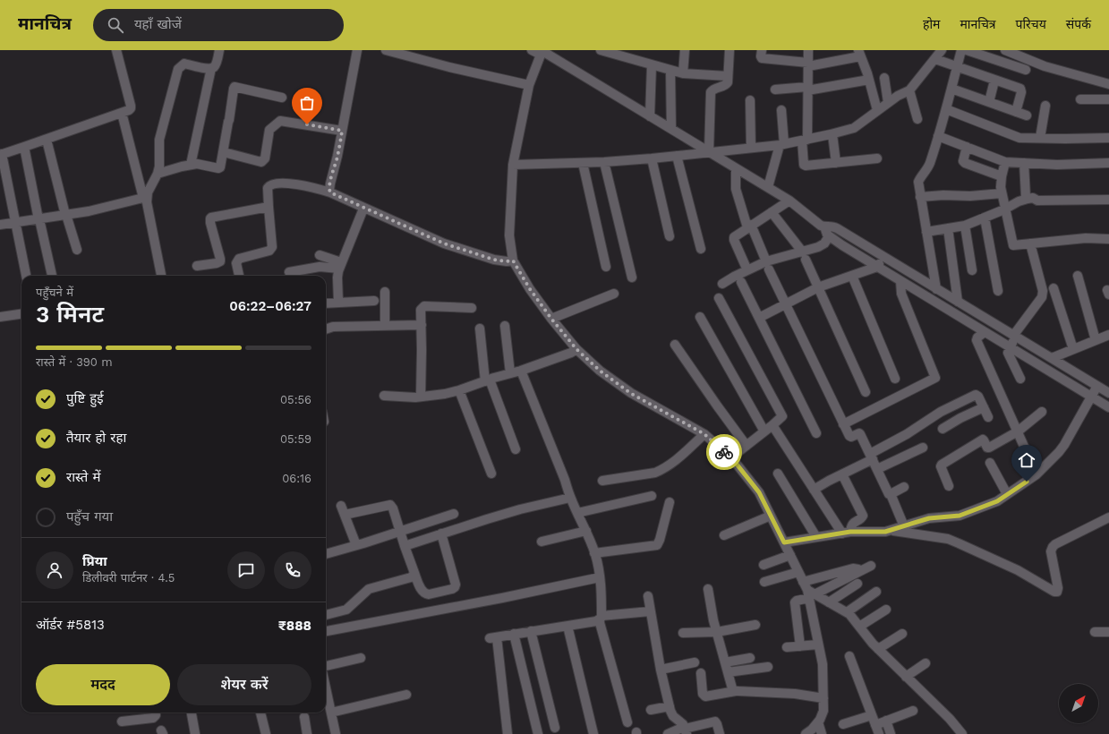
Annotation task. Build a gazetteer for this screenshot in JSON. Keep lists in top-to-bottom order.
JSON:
{
  "north": "top right",
  "page": {
    "header": "मानचित्र",
    "search": "यहाँ खोजें",
    "nav": [
      "होम",
      "मानचित्र",
      "परिचय",
      "संपर्क"
    ],
    "heading": ["3 मिनट", "पहुँचने में", "06:22–06:27"],
    "panel": [
      "प्रिया",
      "डिलीवरी पार्टनर · 4.5",
      "ऑर्डर #5813",
      "₹888"
    ],
    "bar": "रास्ते में · 390 m",
    "list": [
      ["पुष्टि हुई", "05:56"],
      ["तैयार हो रहा", "05:59"],
      ["रास्ते में", "06:16"],
      "पहुँच गया"
    ],
    "buttons": ["मदद", "शेयर करें"]
  }
}
